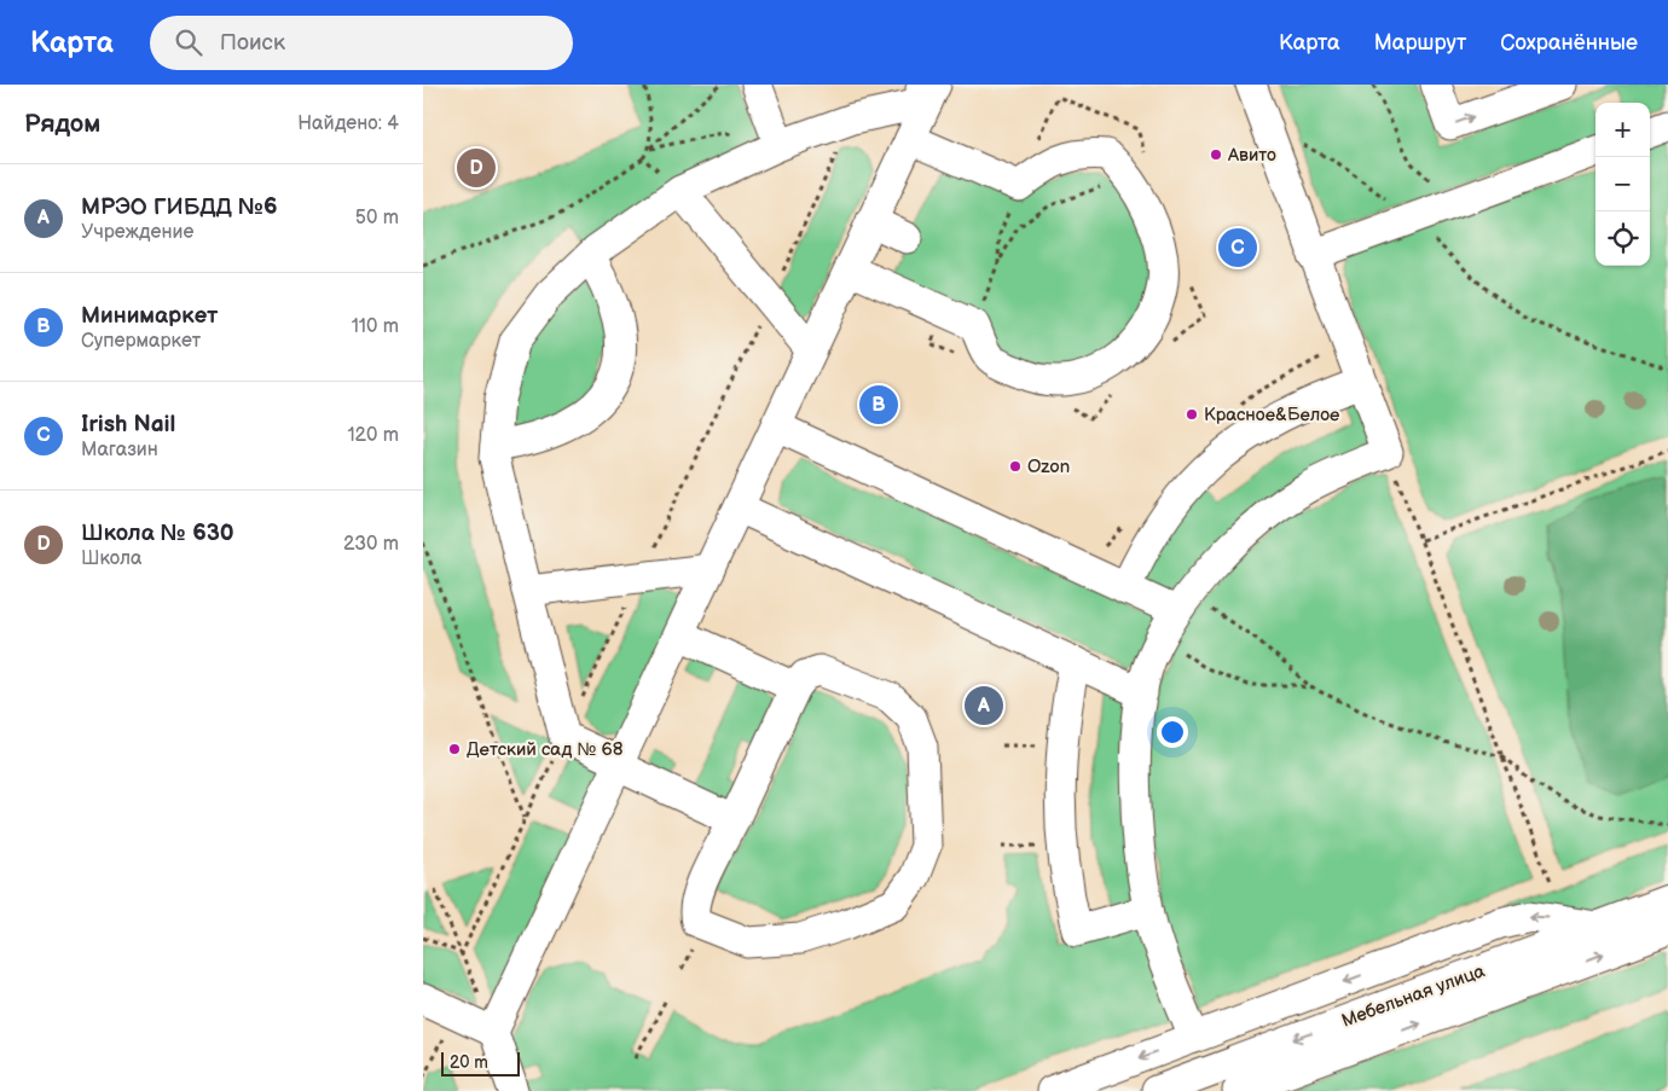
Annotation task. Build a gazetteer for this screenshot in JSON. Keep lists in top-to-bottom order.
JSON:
{
  "streets": {
    "street": ["Мебельная улица"]
  },
  "places": [
    "Авито",
    "Красное&Белое",
    "Ozon",
    "Детский сад № 68"
  ],
  "scale_bar": "20 m",
  "page": {
    "header": "Карта",
    "search": "Поиск",
    "nav": ["Карта", "Маршрут", "Сохранённые"],
    "heading": ["Рядом", "Найдено: 4"],
    "map_buttons": ["+", "−"],
    "pins": [
      "D",
      "C",
      "B",
      "A"
    ],
    "list": [
      {
        "mark": "A",
        "name": "МРЭО ГИБДД №6",
        "note": "Учреждение",
        "value": "50 m"
      },
      {
        "mark": "B",
        "name": "Минимаркет",
        "note": "Супермаркет",
        "value": "110 m"
      },
      {
        "mark": "C",
        "name": "Irish Nail",
        "note": "Магазин",
        "value": "120 m"
      },
      {
        "mark": "D",
        "name": "Школа № 630",
        "note": "Школа",
        "value": "230 m"
      }
    ],
    "scale": "20 m"
  }
}
